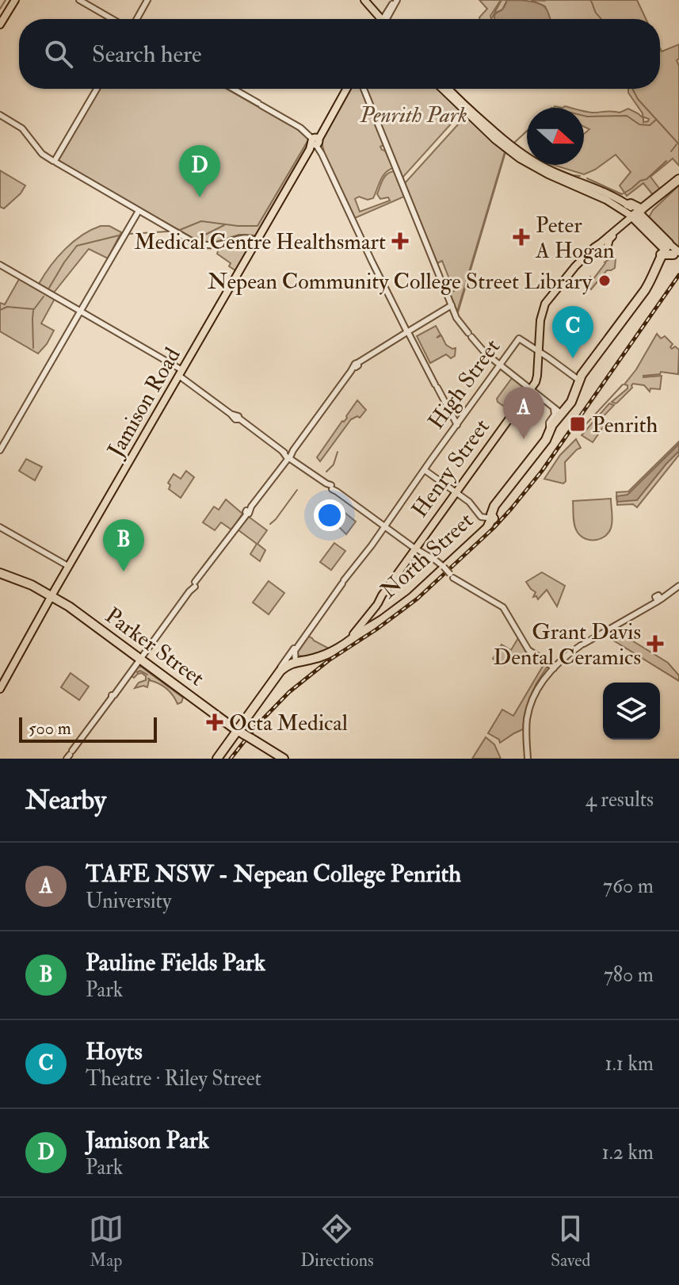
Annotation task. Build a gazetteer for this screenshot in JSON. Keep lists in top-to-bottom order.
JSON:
{
  "streets": {
    "highway": ["Henry Street", "North Street", "Parker Street"],
    "main road": ["Jamison Road"],
    "street": ["High Street"]
  },
  "crossings": [
    ["High Street", "Henry Street"],
    ["Jamison Road", "Parker Street"],
    ["Henry Street", "North Street"]
  ],
  "parks": ["Penrith Park"],
  "places": {
    "health": [
      "Peter A Hogan",
      "Medical Centre Healthsmart",
      "Grant Davis Dental Ceramics",
      "Octa Medical"
    ],
    "other": ["Nepean Community College Street Library"],
    "transit": ["Penrith"]
  },
  "scale_bar": "500 m",
  "north": "right",
  "page": {
    "search": "Search here",
    "pins": [
      "D",
      "C",
      "A",
      "B"
    ],
    "scale": "500 m",
    "heading": ["Nearby", "4 results"],
    "list": [
      {
        "mark": "A",
        "name": "TAFE NSW - Nepean College Penrith",
        "note": "University",
        "value": "760 m"
      },
      {
        "mark": "B",
        "name": "Pauline Fields Park",
        "note": "Park",
        "value": "780 m"
      },
      {
        "mark": "C",
        "name": "Hoyts",
        "note": "Theatre · Riley Street",
        "value": "1.1 km"
      },
      {
        "mark": "D",
        "name": "Jamison Park",
        "note": "Park",
        "value": "1.2 km"
      }
    ],
    "nav": ["Map", "Directions", "Saved"]
  }
}
